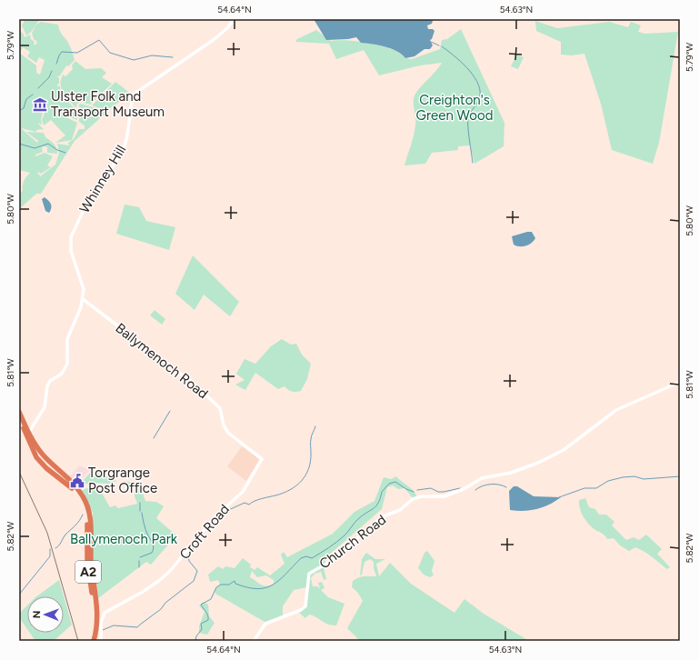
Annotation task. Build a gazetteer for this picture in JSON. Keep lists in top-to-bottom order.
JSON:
{
  "streets": {
    "highway": ["A2"],
    "street": [
      "Whinney Hill",
      "Ballymenoch Road",
      "Croft Road",
      "Church Road"
    ]
  },
  "crossings": [
    ["Whinney Hill", "Ballymenoch Road"],
    ["Whinney Hill", "A2"],
    ["Ballymenoch Road", "Croft Road"]
  ],
  "parks": ["Creighton's Green Wood", "Ballymenoch Park"],
  "places": {
    "museum": ["Ulster Folk and Transport Museum"],
    "public building": ["Torgrange Post Office"]
  },
  "north": "left",
  "coordinates": [
    "54.64°N",
    "54.63°N",
    "5.79°W",
    "5.80°W",
    "5.81°W",
    "5.82°W"
  ]
}
